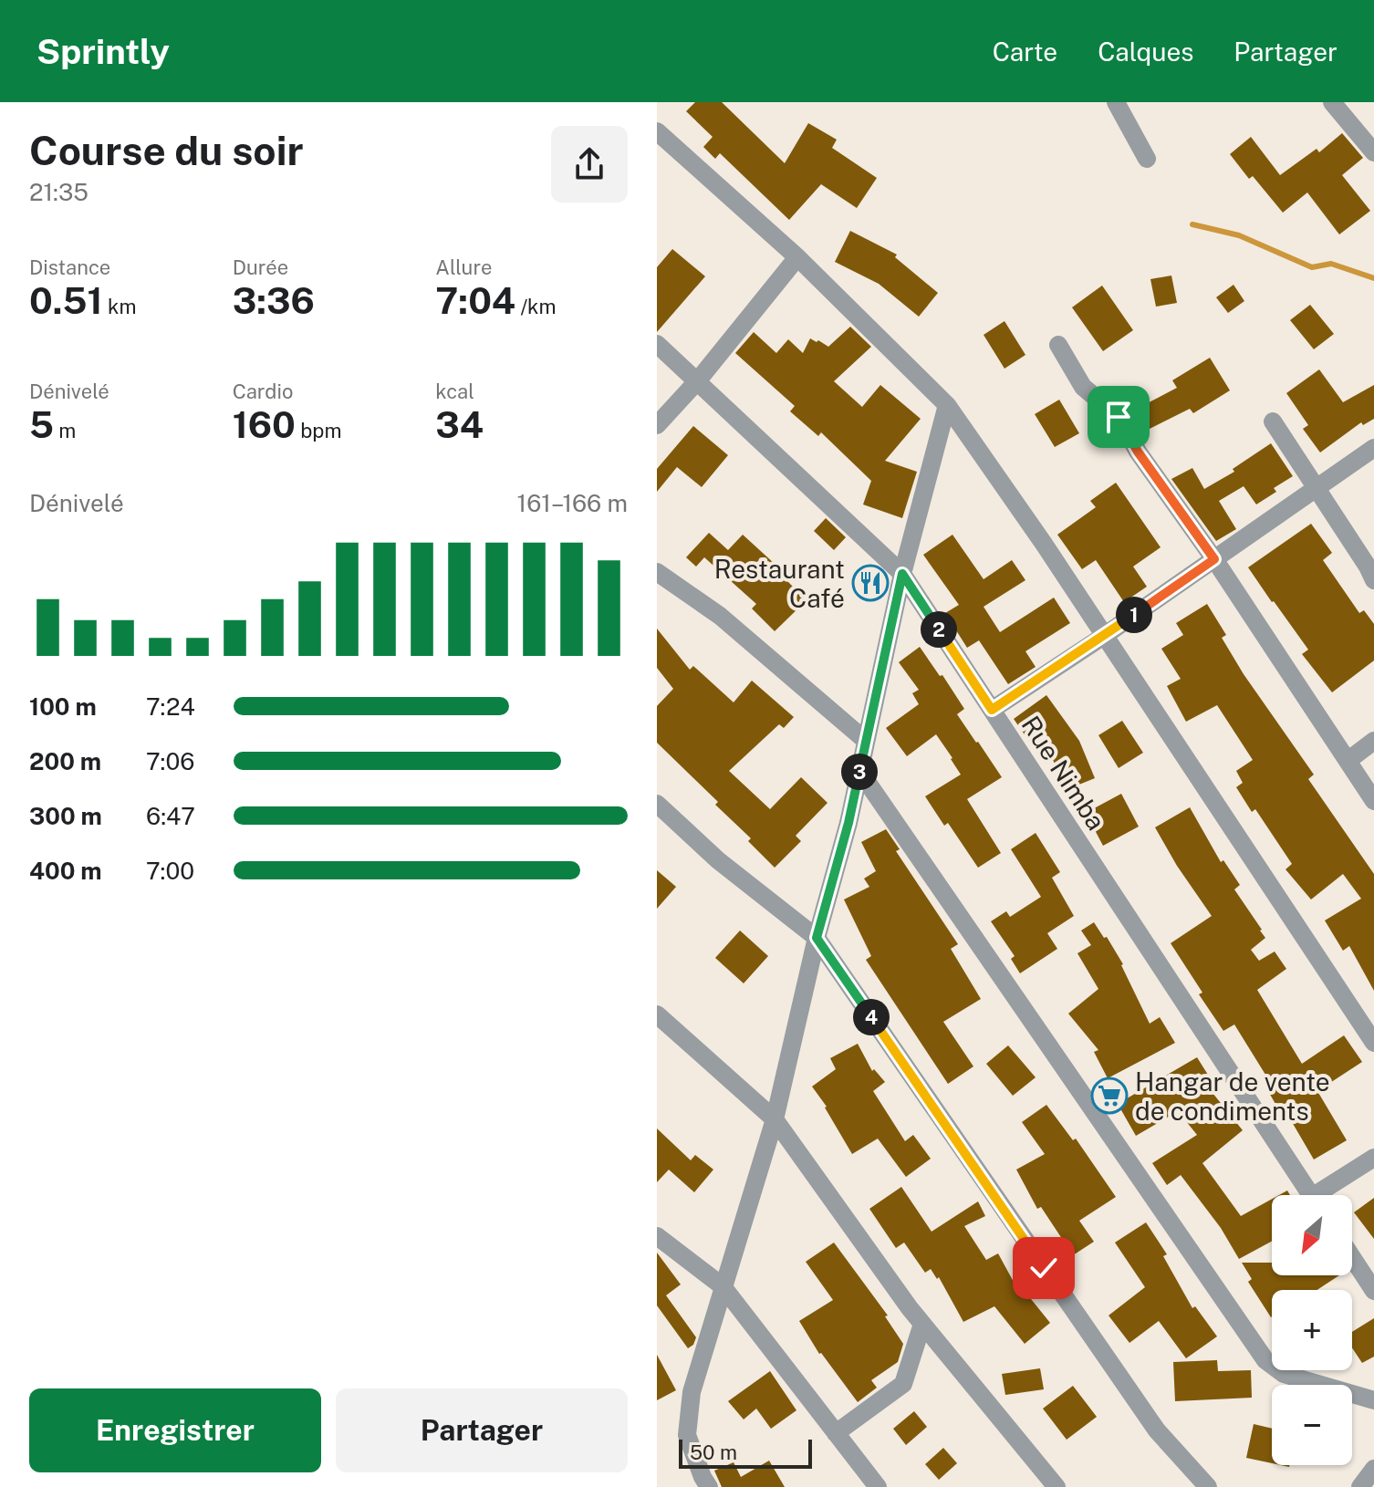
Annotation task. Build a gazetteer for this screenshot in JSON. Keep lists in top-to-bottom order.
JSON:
{
  "streets": {
    "street": ["Rue Nimba"]
  },
  "places": {
    "restaurant": ["Restaurant Café"],
    "supermarket": ["Hangar de vente de condiments"]
  },
  "scale_bar": "50 m",
  "north": "bottom left",
  "page": {
    "header": "Sprintly",
    "nav": ["Carte", "Calques", "Partager"],
    "heading": ["Course du soir", "21:35"],
    "stats": [
      ["Distance", "0.51 km"],
      ["Durée", "3:36"],
      ["Allure", "7:04 /km"],
      ["Dénivelé", "5 m"],
      ["Cardio", "160 bpm"],
      ["kcal", "34"]
    ],
    "chart": ["Dénivelé", "161–166 m"],
    "pins": [
      "1",
      "2",
      "3",
      "4"
    ],
    "list": [
      {
        "name": "100 m",
        "note": "7:24"
      },
      {
        "name": "200 m",
        "note": "7:06"
      },
      {
        "name": "300 m",
        "note": "6:47"
      },
      {
        "name": "400 m",
        "note": "7:00"
      }
    ],
    "map_buttons": ["+", "−"],
    "buttons": ["Enregistrer", "Partager"],
    "scale": "50 m"
  }
}
